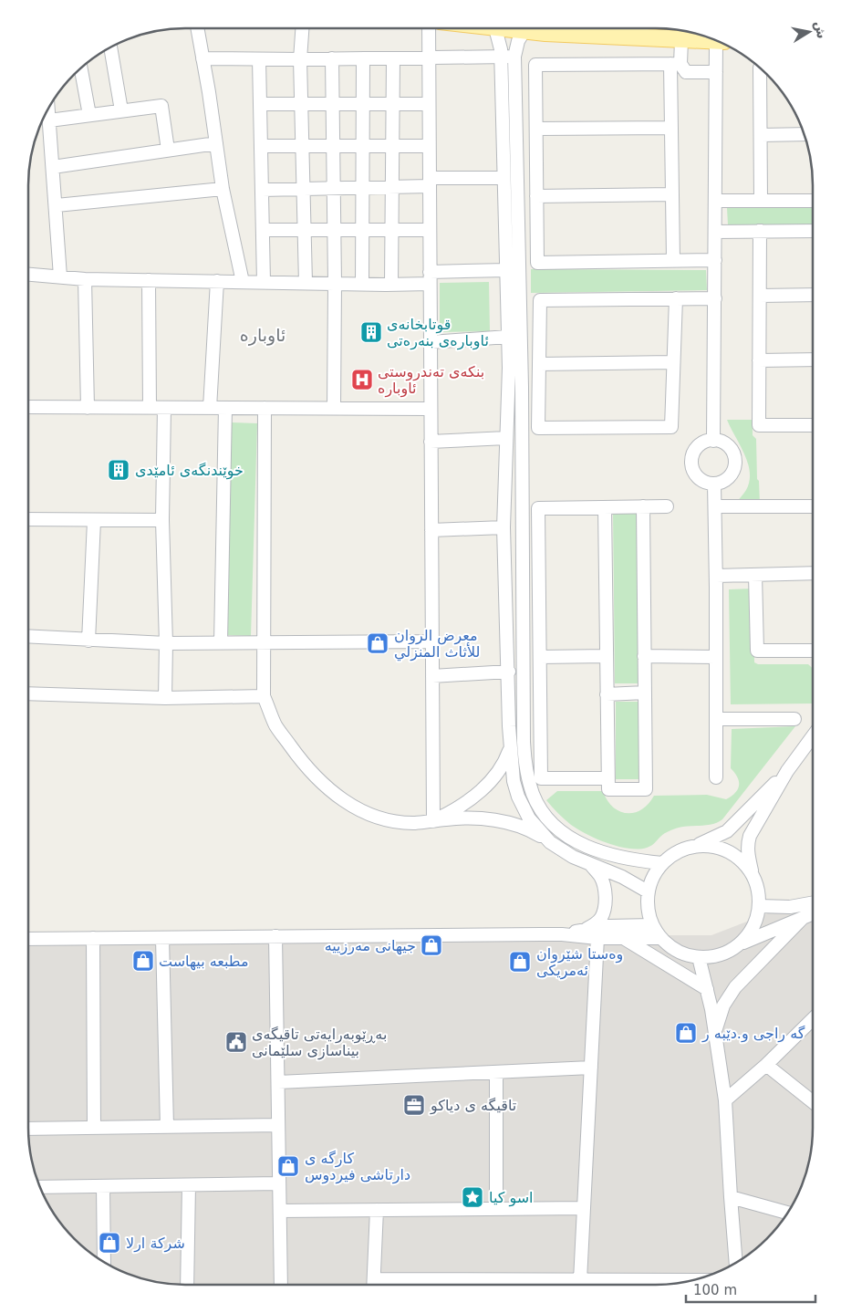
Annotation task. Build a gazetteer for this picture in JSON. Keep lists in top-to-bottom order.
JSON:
{
  "districts": ["ئاوبارە"],
  "places": {
    "building": ["قوتابخانەی ئاوبارەی بنەرەتی", "خوێندنگەی ئامێدی"],
    "hospital": ["بنکەی تەندروستی ئاوبارە"],
    "shop": [
      "معرض الروان للأثاث المنزلي",
      "جيهانى مەرزییە",
      "مطبعه بيهاست",
      "وەستا شێروان ئەمریکی",
      "گە راجی و.دێبە ر",
      "کارگه ی دارتاشی فیردوس",
      "شركة ارلا"
    ],
    "public building": ["بەڕێوبەرایەتی تاقیگەی بیناسازی سلێمانی"],
    "office": ["تاقيگه ى دياكو"],
    "place": ["اسو كيا"]
  },
  "scale_bar": "100 m",
  "north": "right"
}
